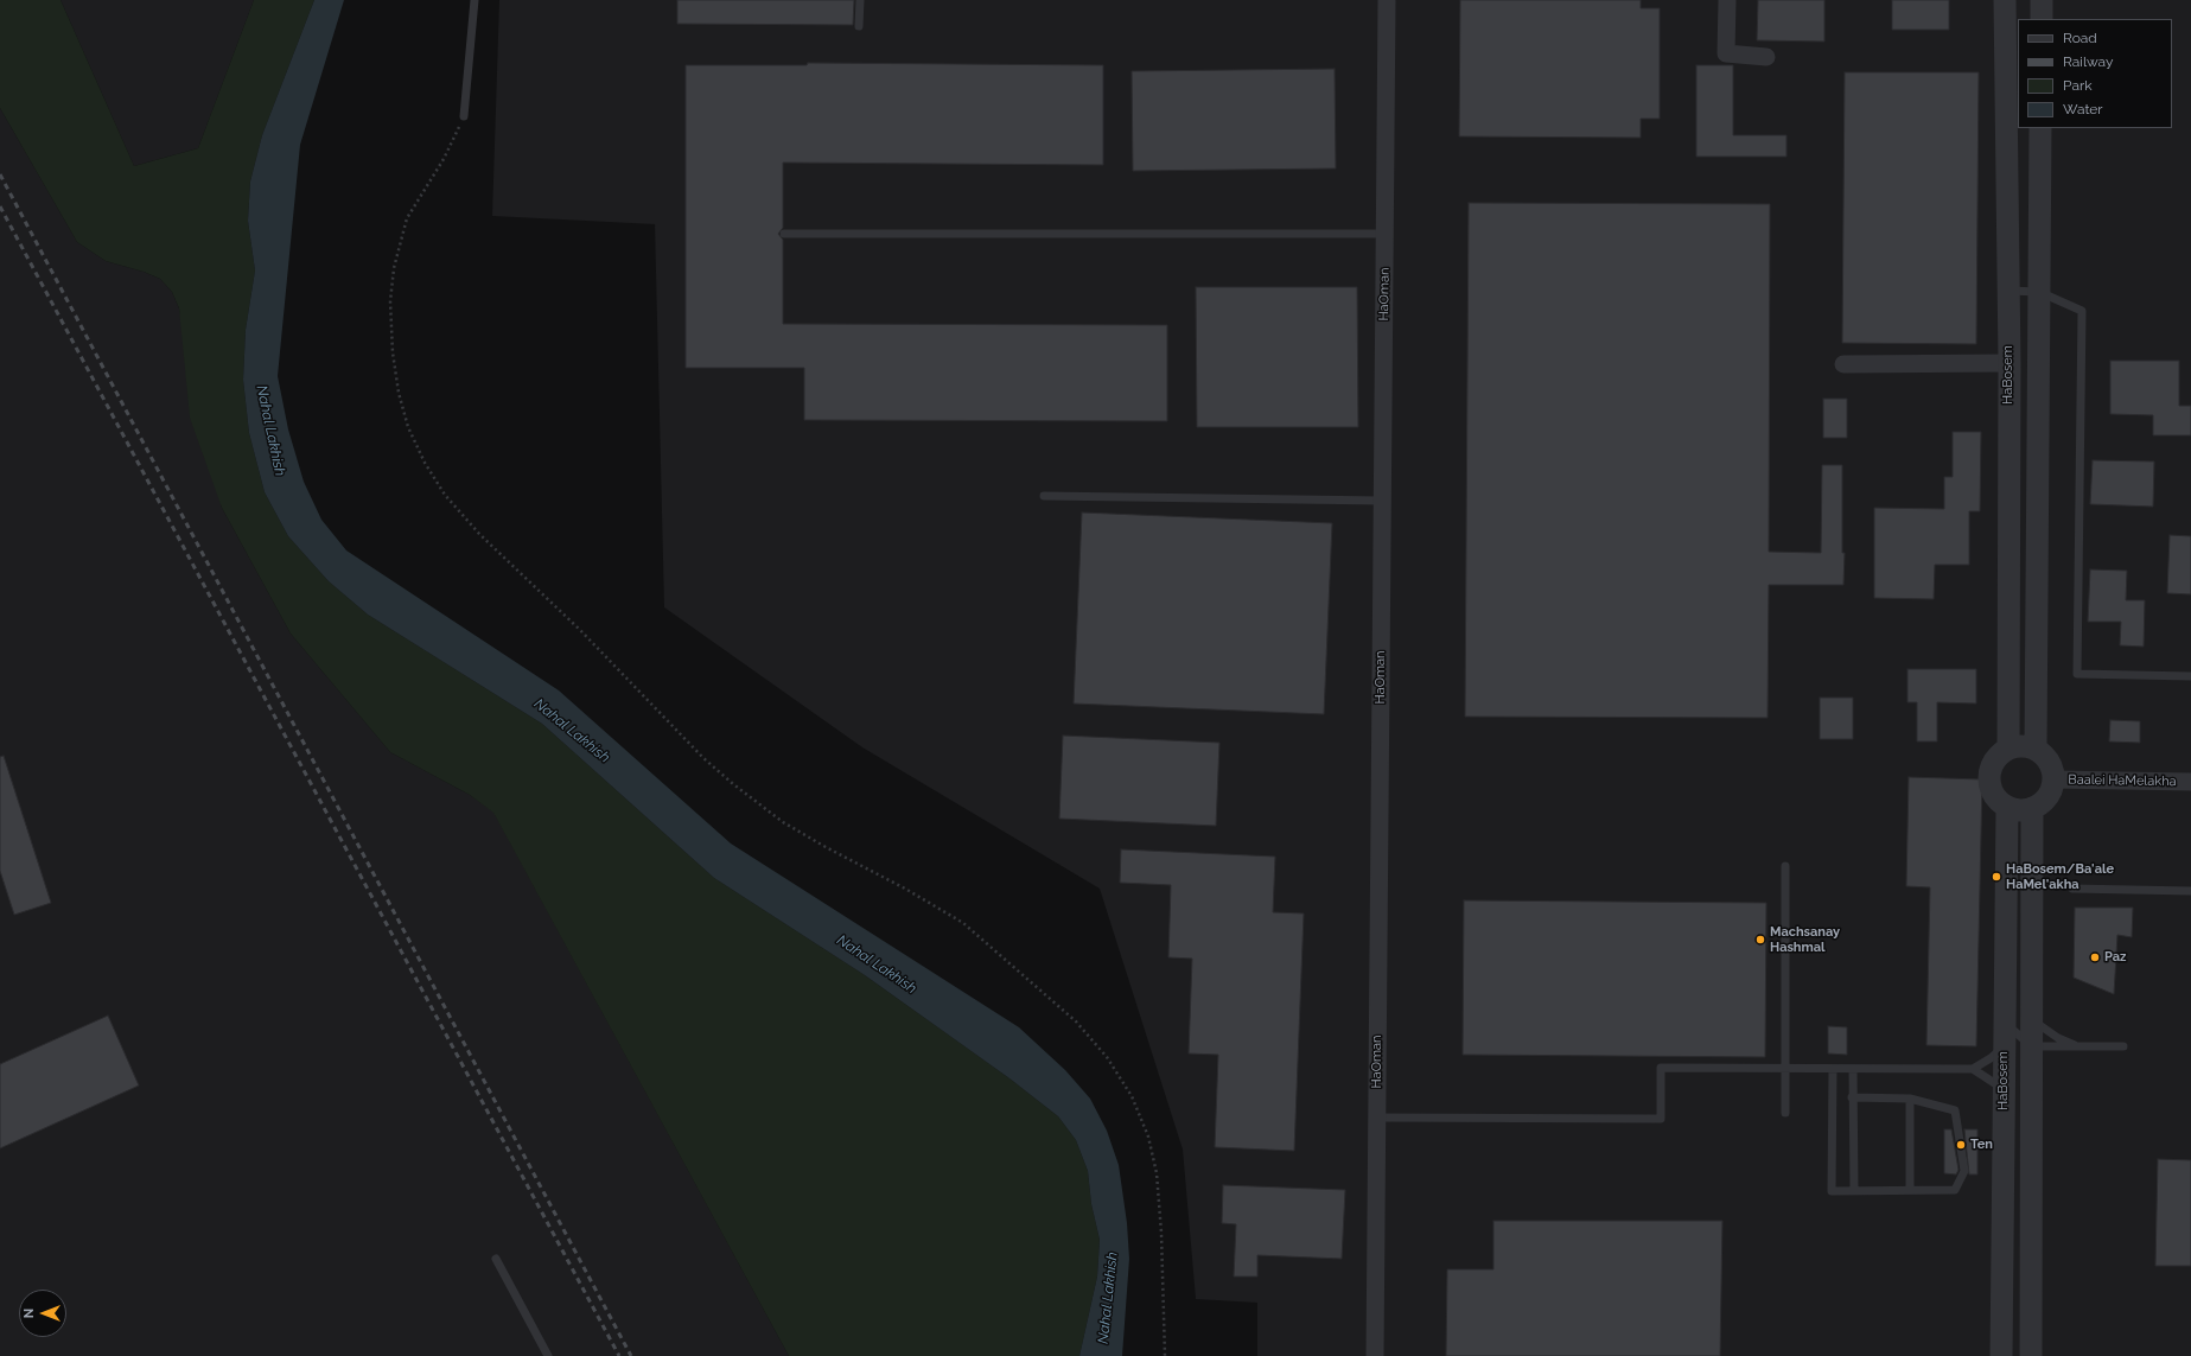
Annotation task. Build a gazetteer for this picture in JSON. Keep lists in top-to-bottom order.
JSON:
{
  "streets": {
    "street": ["HaOman", "HaBosem", "Baalei HaMelakha"]
  },
  "crossings": [
    ["HaBosem", "Baalei HaMelakha"]
  ],
  "water": ["Nahal Lakhish"],
  "places": [
    "HaBosem/Ba'ale HaMel'akha",
    "Machsanay Hashmal",
    "Paz",
    "Ten"
  ],
  "legend": [
    "Road",
    "Railway",
    "Park",
    "Water"
  ],
  "north": "left"
}
